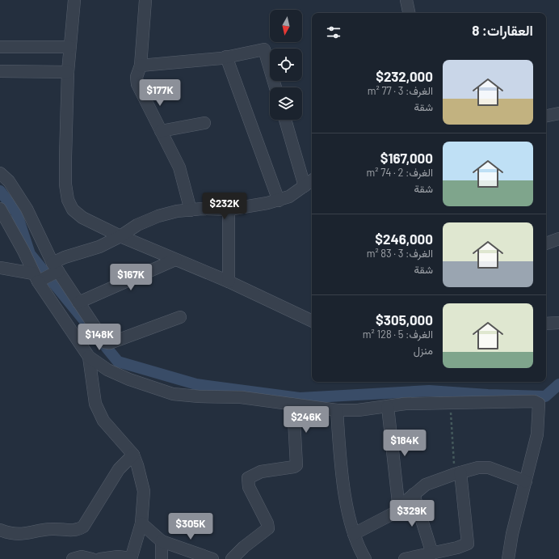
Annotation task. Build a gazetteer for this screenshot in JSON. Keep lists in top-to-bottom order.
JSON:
{
  "north": "bottom",
  "page": {
    "heading": "العقارات: 8",
    "list": [
      {
        "name": "$232,000",
        "note": "الغرف: 3 · 77 m² · شقة"
      },
      {
        "name": "$167,000",
        "note": "الغرف: 2 · 74 m² · شقة"
      },
      {
        "name": "$246,000",
        "note": "الغرف: 3 · 83 m² · شقة"
      },
      {
        "name": "$305,000",
        "note": "الغرف: 5 · 128 m² · منزل"
      }
    ],
    "price": [
      "$177K",
      "$232K",
      "$167K",
      "$148K",
      "$246K",
      "$184K",
      "$329K",
      "$305K"
    ]
  }
}
